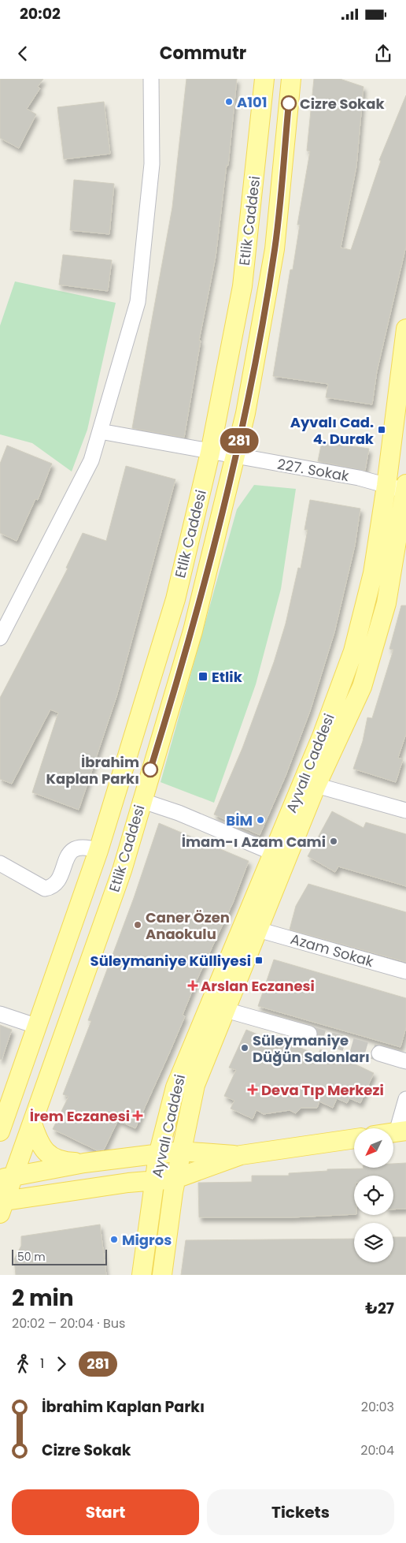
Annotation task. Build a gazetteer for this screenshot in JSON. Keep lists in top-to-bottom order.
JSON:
{
  "streets": {
    "main road": ["Etlik Caddesi", "Ayvalı Caddesi"],
    "street": ["227. Sokak", "Azam Sokak"]
  },
  "crossings": [
    ["Etlik Caddesi", "227. Sokak"],
    ["227. Sokak", "Ayvalı Caddesi"],
    ["Ayvalı Caddesi", "Azam Sokak"]
  ],
  "places": {
    "other": [
      "A101",
      "Cizre Sokak",
      "İbrahim Kaplan Parkı",
      "BİM",
      "İmam-ı Azam Cami",
      "Caner Özen Anaokulu",
      "Süleymaniye Düğün Salonları",
      "Migros"
    ],
    "transit": ["Ayvalı Cad. 4. Durak", "Etlik", "Süleymaniye Külliyesi"],
    "health": ["Arslan Eczanesi", "Deva Tıp Merkezi", "İrem Eczanesi"]
  },
  "lines": ["bus line 281"],
  "scale_bar": "50 m",
  "north": "bottom left",
  "page": {
    "status": "20:02",
    "header": "Commutr",
    "on_map": "281",
    "scale": "50 m",
    "heading": ["2 min", "20:02 – 20:04 · Bus", "₺27"],
    "legs": ["1", "281"],
    "list": [
      {
        "name": "İbrahim Kaplan Parkı",
        "value": "20:03"
      },
      {
        "name": "Cizre Sokak",
        "value": "20:04"
      }
    ],
    "buttons": ["Start", "Tickets"]
  }
}
